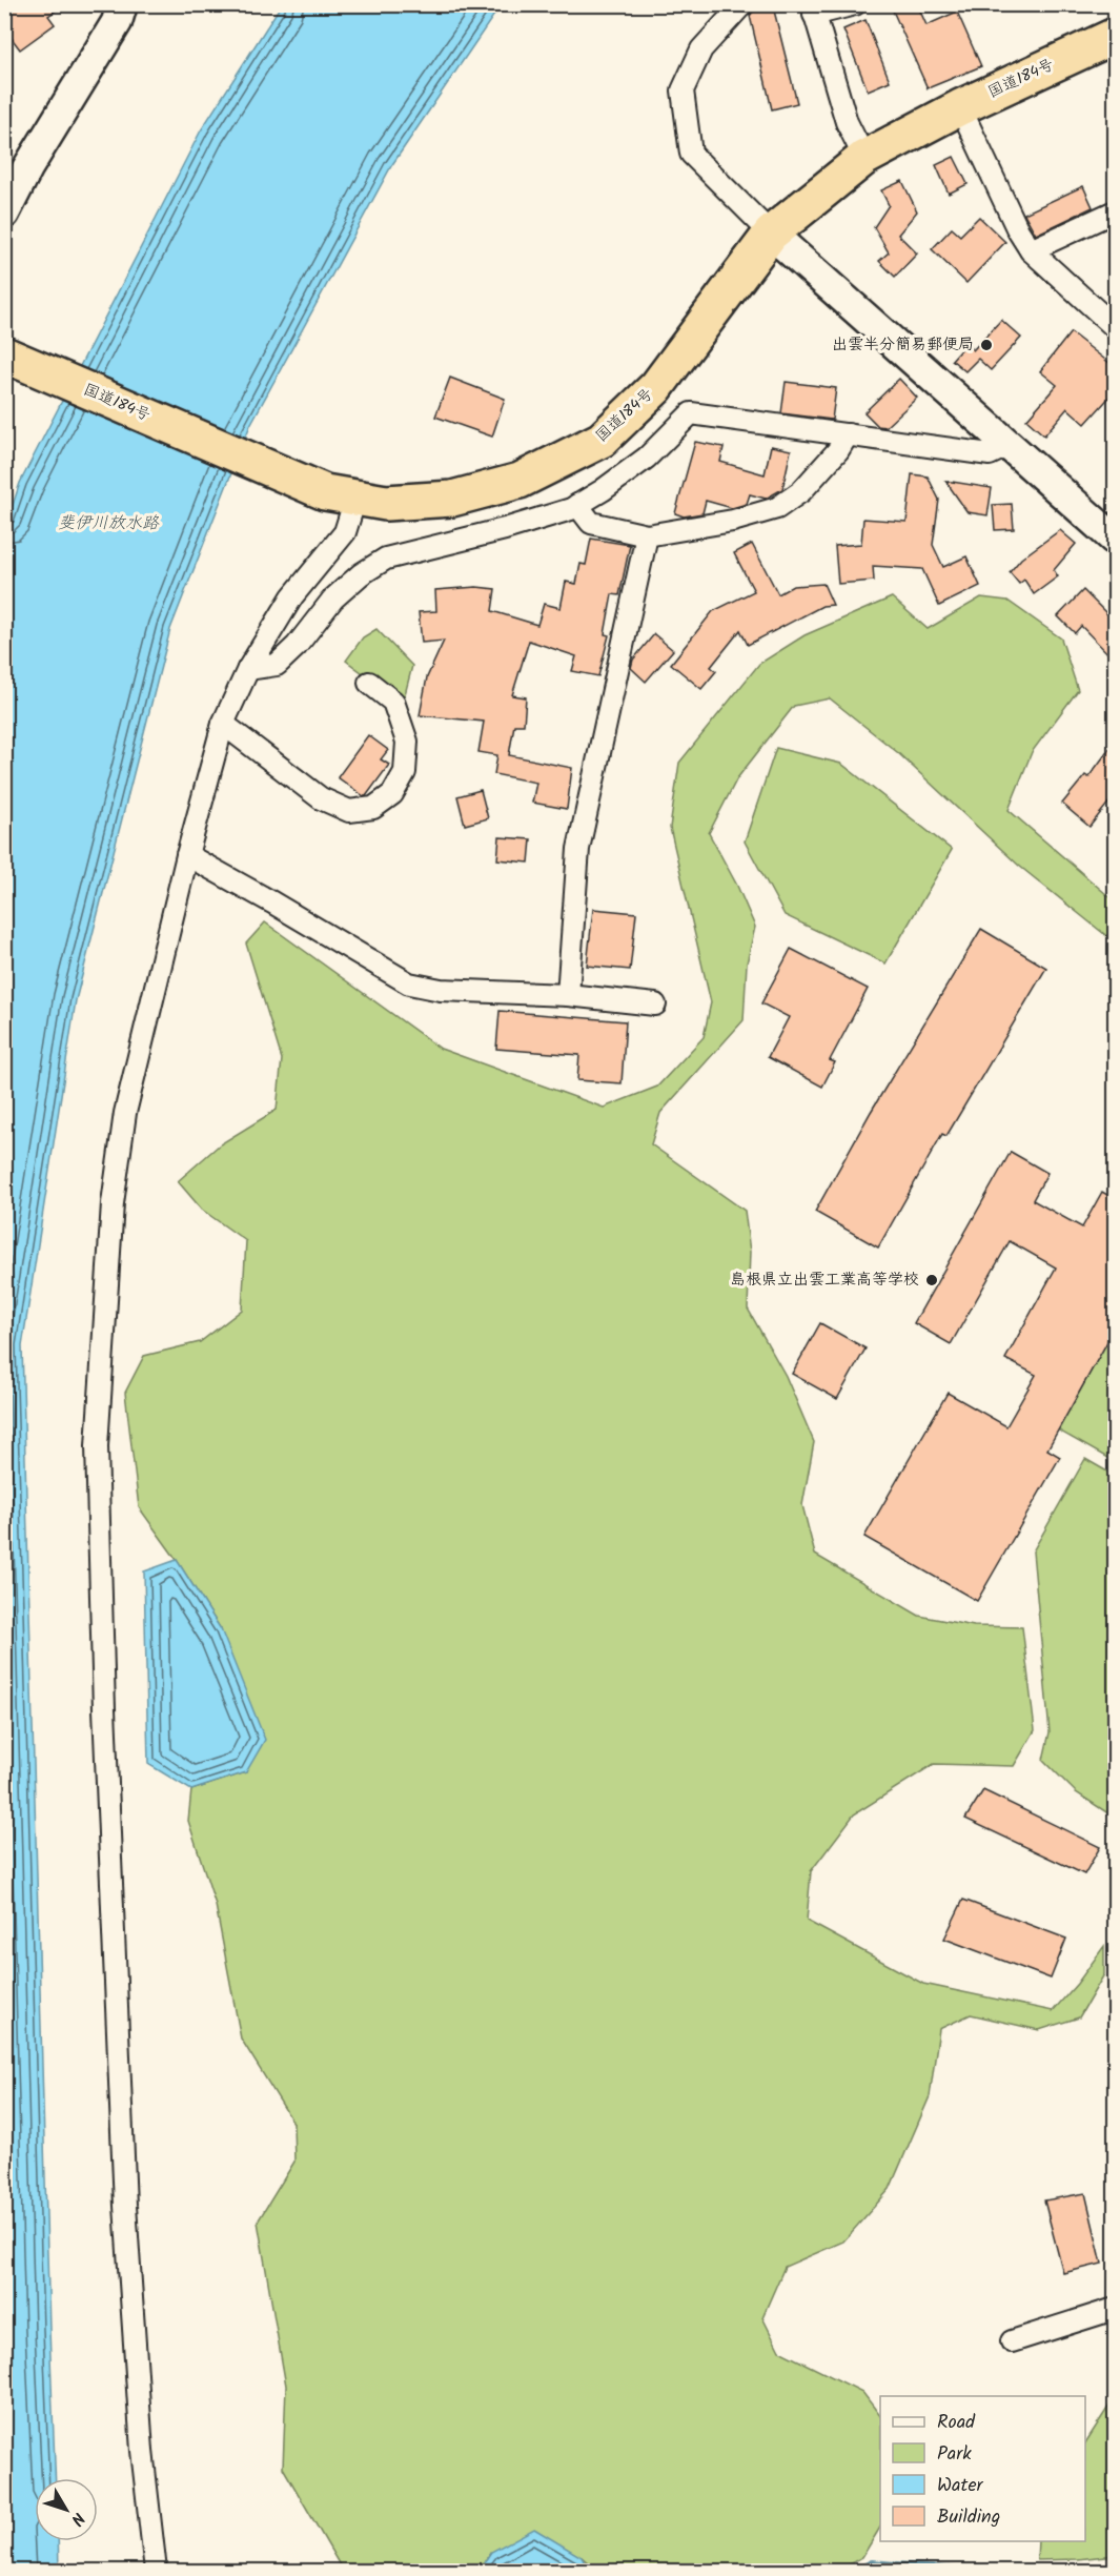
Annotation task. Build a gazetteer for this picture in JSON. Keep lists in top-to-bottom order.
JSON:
{
  "streets": {
    "highway": ["国道184号"]
  },
  "water": ["斐伊川放水路"],
  "places": ["出雲半分簡易郵便局", "島根県立出雲工業高等学校"],
  "legend": [
    "Road",
    "Park",
    "Water",
    "Building"
  ],
  "north": "bottom right"
}
